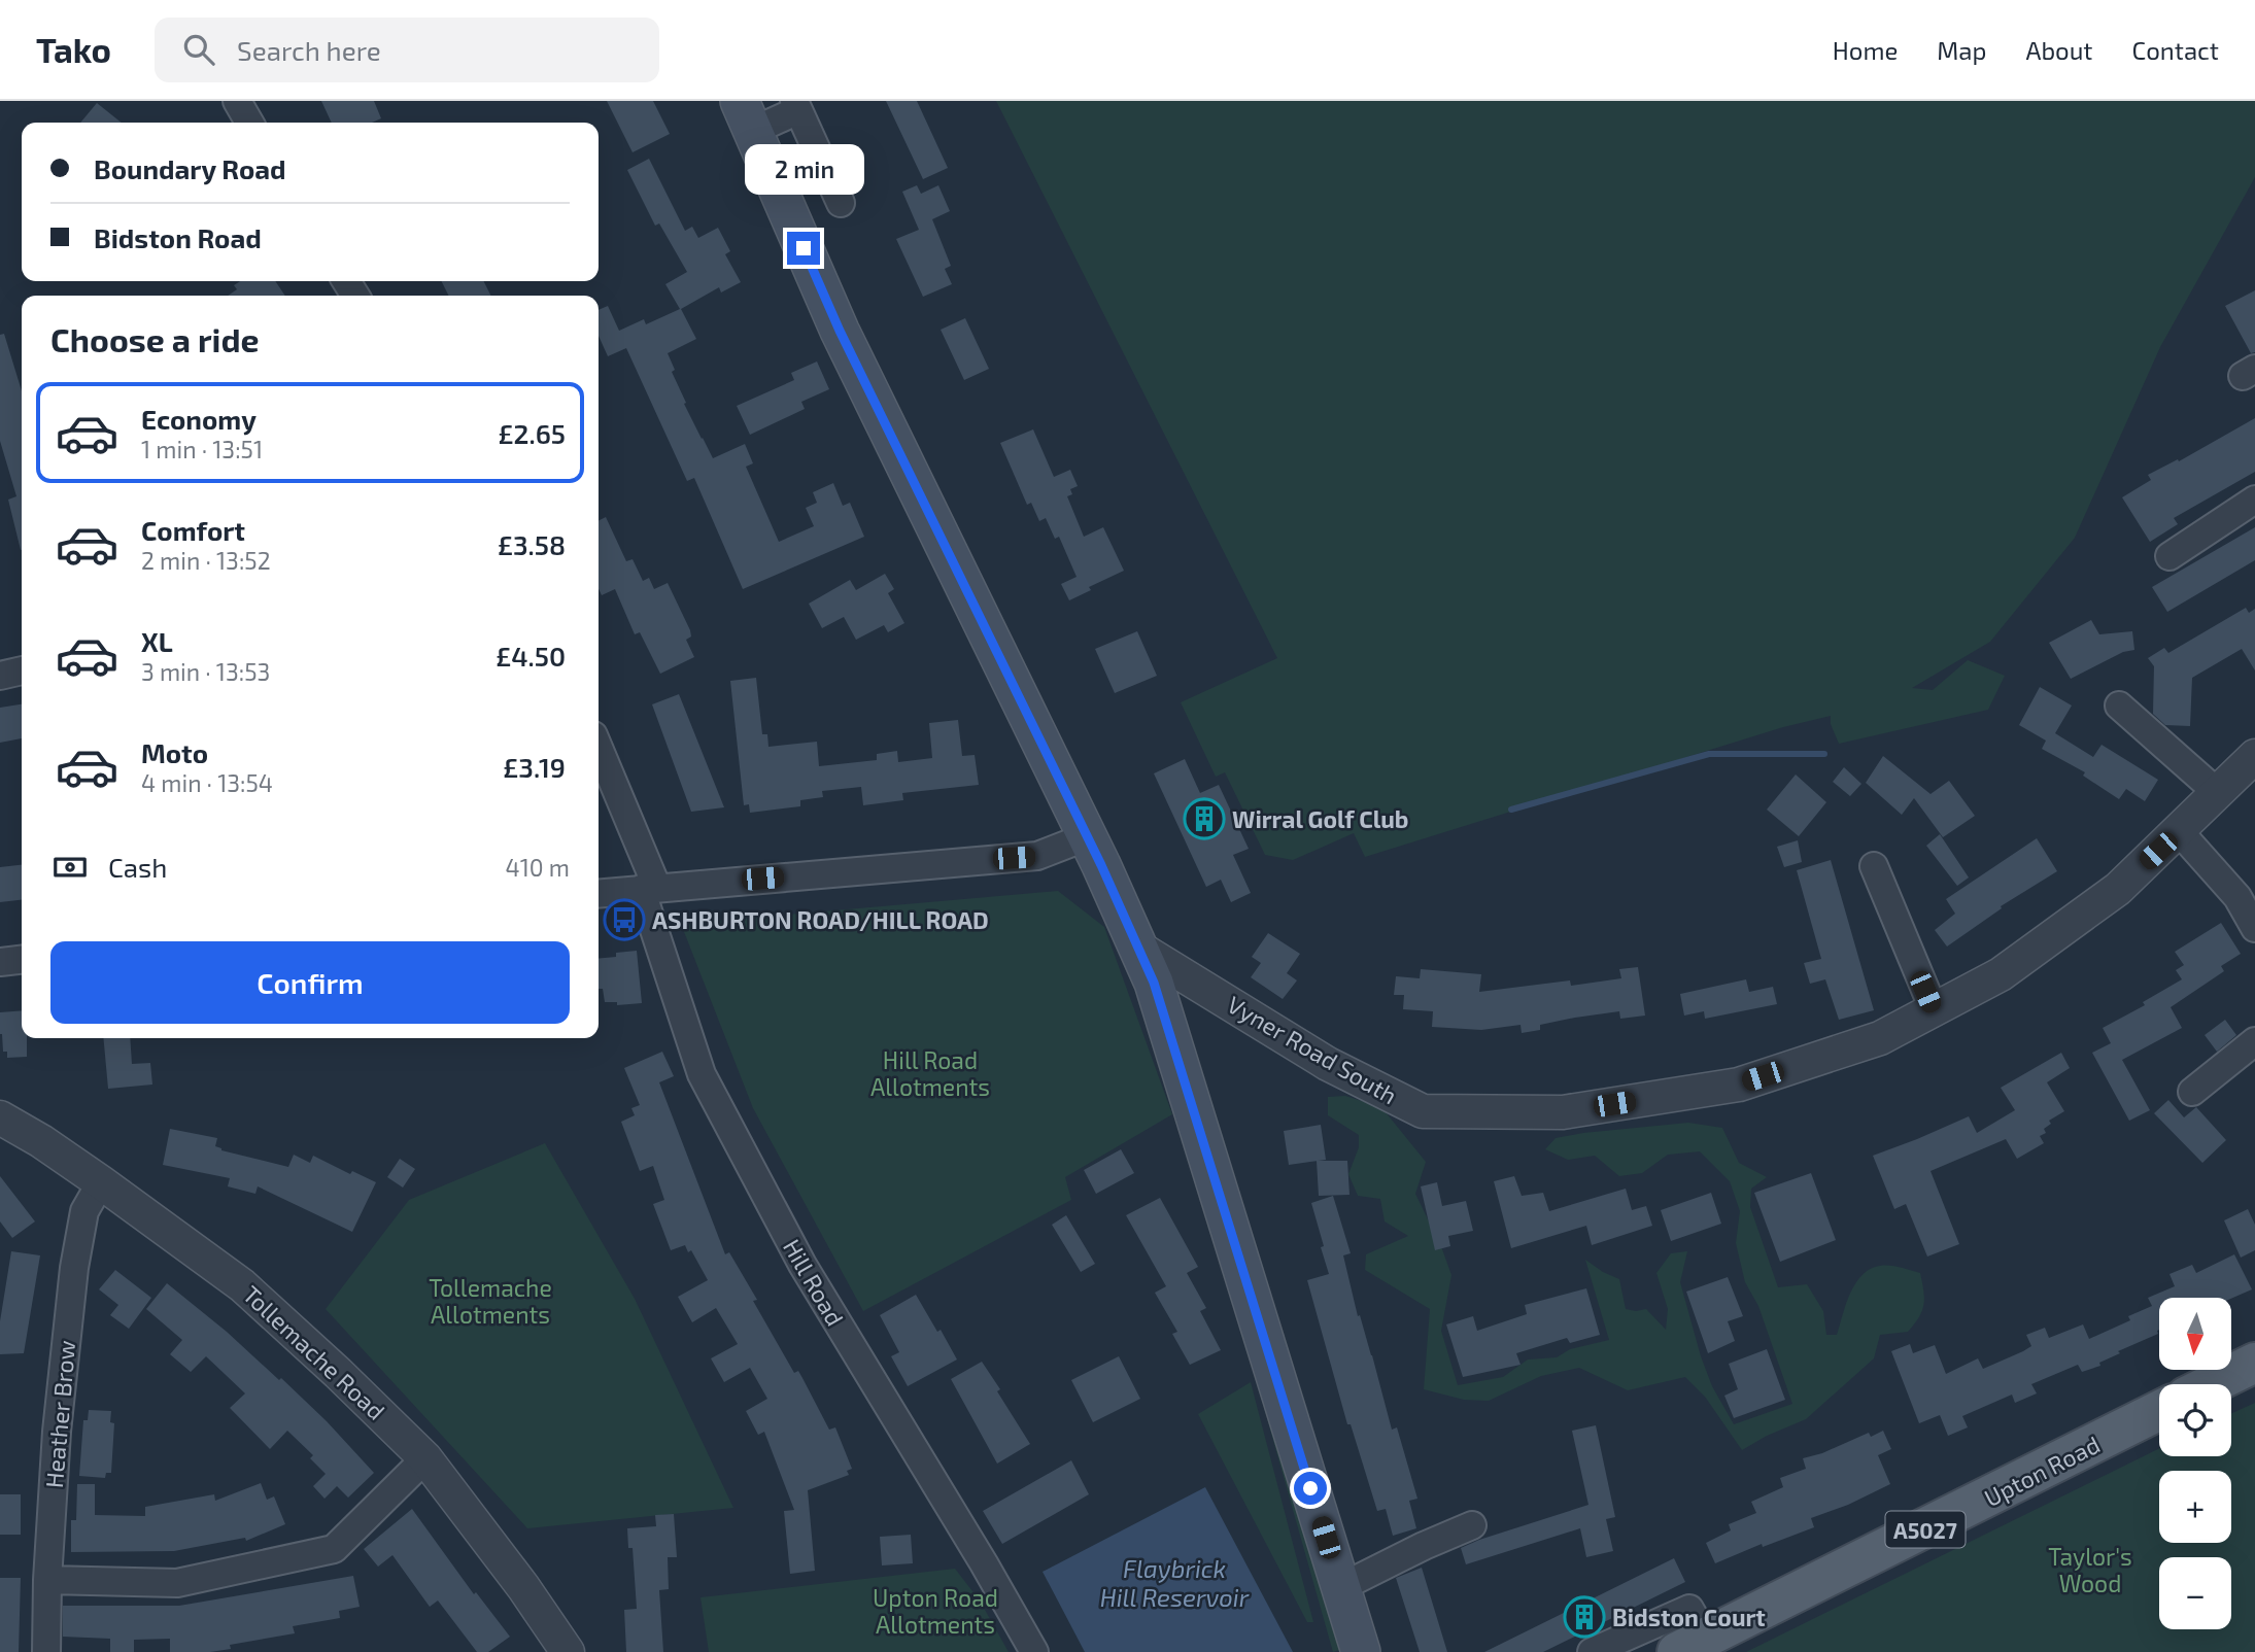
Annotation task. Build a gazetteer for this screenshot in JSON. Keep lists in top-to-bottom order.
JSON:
{
  "streets": {
    "main road": ["Upton Road", "A5027"],
    "street": [
      "Vyner Road South",
      "Hill Road",
      "Tollemache Road",
      "Heather Brow"
    ]
  },
  "crossings": [
    ["Tollemache Road", "Heather Brow"]
  ],
  "water": ["Flaybrick Hill Reservoir"],
  "parks": [
    "Hill Road Allotments",
    "Tollemache Allotments",
    "Taylor's Wood",
    "Upton Road Allotments"
  ],
  "places": {
    "building": ["Wirral Golf Club", "Bidston Court"],
    "bus stop": ["ASHBURTON ROAD/HILL ROAD"]
  },
  "north": "bottom",
  "page": {
    "header": "Tako",
    "search": "Search here",
    "nav": [
      "Home",
      "Map",
      "About",
      "Contact"
    ],
    "banner": ["Boundary Road", "Bidston Road"],
    "bubble": "2 min",
    "heading": "Choose a ride",
    "list": [
      {
        "name": "Economy",
        "note": "1 min · 13:51",
        "value": "£2.65"
      },
      {
        "name": "Comfort",
        "note": "2 min · 13:52",
        "value": "£3.58"
      },
      {
        "name": "XL",
        "note": "3 min · 13:53",
        "value": "£4.50"
      },
      {
        "name": "Moto",
        "note": "4 min · 13:54",
        "value": "£3.19"
      }
    ],
    "pay": ["Cash", "410 m"],
    "buttons": "Confirm",
    "map_buttons": ["+", "−"]
  }
}
